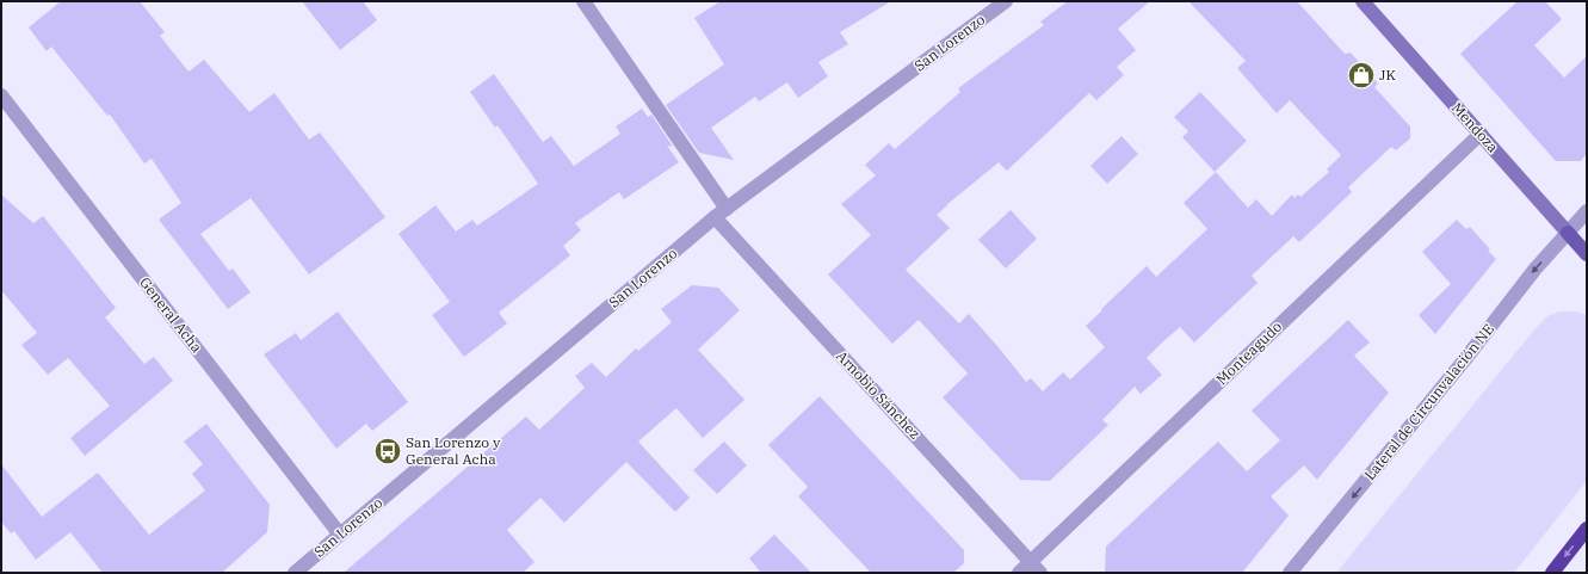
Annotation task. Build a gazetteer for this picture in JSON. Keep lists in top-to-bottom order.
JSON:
{
  "streets": {
    "main road": ["Mendoza"],
    "street": [
      "San Lorenzo",
      "General Acha",
      "Monteagudo",
      "Arnobio Sánchez",
      "Lateral de Circunvalación NE"
    ]
  },
  "crossings": [
    ["San Lorenzo", "General Acha"],
    ["San Lorenzo", "Arnobio Sánchez"],
    ["Mendoza", "Monteagudo"],
    ["Mendoza", "Lateral de Circunvalación NE"],
    ["Monteagudo", "Arnobio Sánchez"]
  ],
  "one_way": ["Lateral de Circunvalación NE"],
  "places": {
    "shop": ["JK"],
    "bus stop": ["San Lorenzo y General Acha"]
  }
}
